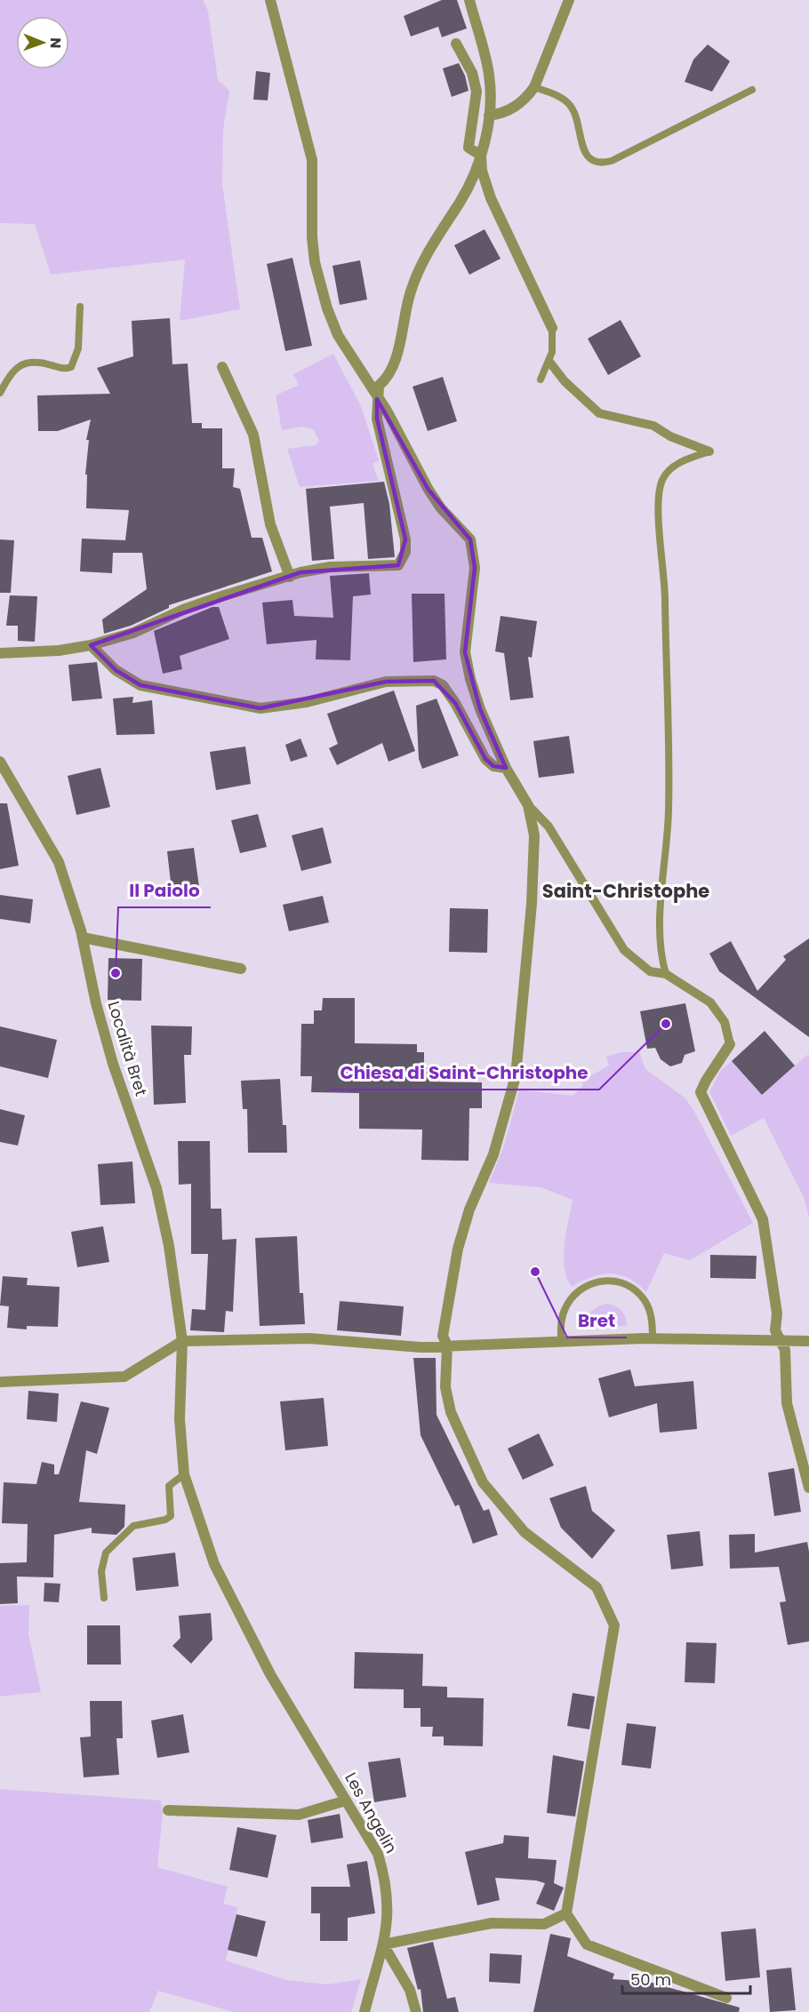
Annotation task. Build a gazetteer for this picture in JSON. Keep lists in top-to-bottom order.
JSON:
{
  "streets": {
    "street": ["Località Bret", "Les Angelin"]
  },
  "crossings": [
    ["Località Bret", "Les Angelin"]
  ],
  "districts": ["Saint-Christophe"],
  "places": ["Il Paiolo", "Chiesa di Saint-Christophe", "Bret"],
  "scale_bar": "50 m",
  "north": "right"
}
